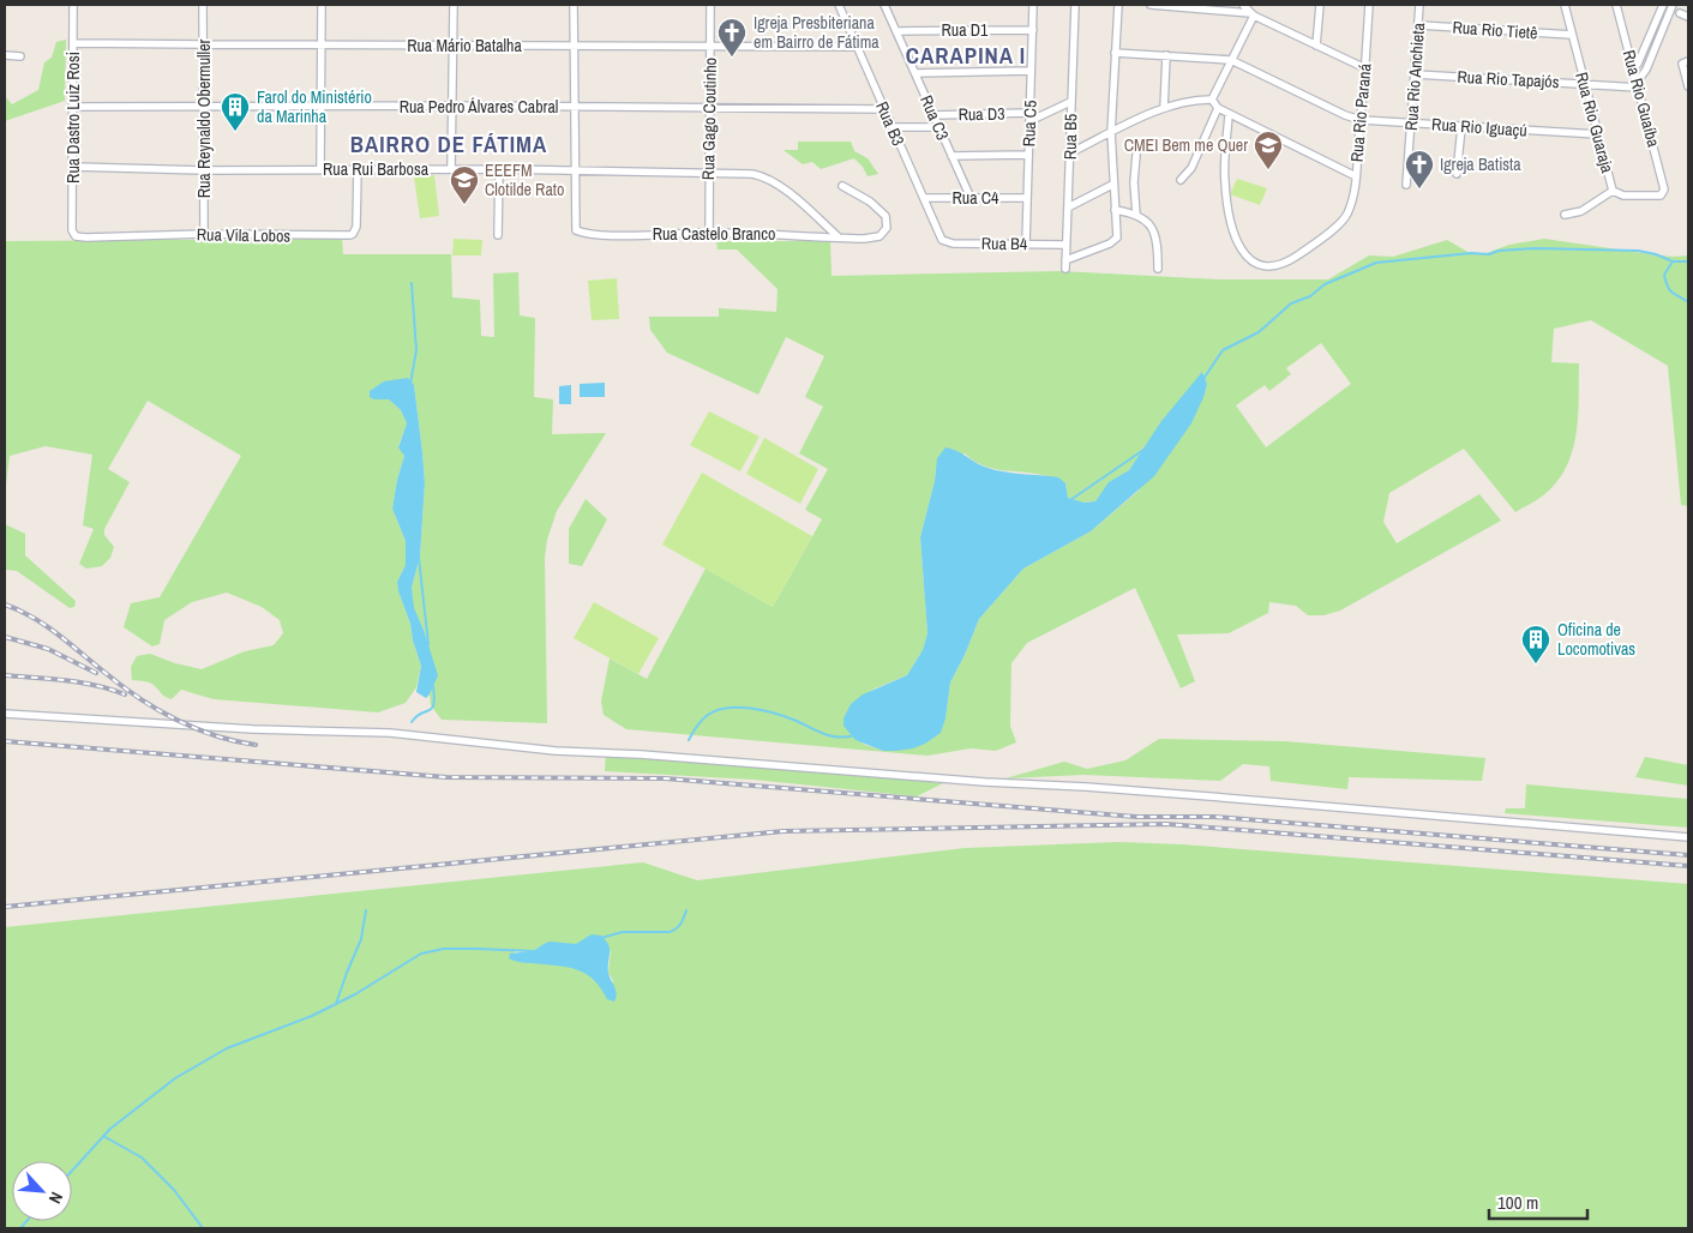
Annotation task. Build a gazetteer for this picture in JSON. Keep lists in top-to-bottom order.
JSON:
{
  "streets": {
    "street": [
      "Rua D1",
      "Rua Rio Tietê",
      "Rua Mário Batalha",
      "Rua Rio Anchieta",
      "Rua Rio Tapajós",
      "Rua Rio Guaíba",
      "Rua Pedro Álvares Cabral",
      "Rua Rio Paraná",
      "Rua D3",
      "Rua Dastro Luiz Rosi",
      "Rua C3",
      "Rua Reynaldo Obermuller",
      "Rua Gago Coutinho",
      "Rua Rio Guaraja",
      "Rua B3",
      "Rua C5",
      "Rua Rio Iguaçú",
      "Rua B5",
      "Rua Rui Barbosa",
      "Rua C4",
      "Rua Castelo Branco",
      "Rua Vila Lobos",
      "Rua B4"
    ]
  },
  "crossings": [
    ["Rua D1", "Rua C3"],
    ["Rua D1", "Rua C5"],
    ["Rua Rio Tietê", "Rua Rio Anchieta"],
    ["Rua Rio Tietê", "Rua Rio Guaraja"],
    ["Rua Mário Batalha", "Rua Dastro Luiz Rosi"],
    ["Rua Mário Batalha", "Rua Reynaldo Obermuller"],
    ["Rua Mário Batalha", "Rua Gago Coutinho"],
    ["Rua Mário Batalha", "Rua B3"],
    ["Rua Rio Anchieta", "Rua Rio Tapajós"],
    ["Rua Rio Anchieta", "Rua Rio Iguaçú"],
    ["Rua Rio Tapajós", "Rua Rio Guaíba"],
    ["Rua Rio Tapajós", "Rua Rio Guaraja"],
    ["Rua Rio Guaíba", "Rua Rio Guaraja"],
    ["Rua Pedro Álvares Cabral", "Rua Dastro Luiz Rosi"],
    ["Rua Pedro Álvares Cabral", "Rua Reynaldo Obermuller"],
    ["Rua Pedro Álvares Cabral", "Rua Gago Coutinho"],
    ["Rua Pedro Álvares Cabral", "Rua B3"],
    ["Rua Rio Paraná", "Rua Rio Iguaçú"],
    ["Rua D3", "Rua C3"],
    ["Rua D3", "Rua C5"],
    ["Rua Dastro Luiz Rosi", "Rua Rui Barbosa"],
    ["Rua Dastro Luiz Rosi", "Rua Vila Lobos"],
    ["Rua C3", "Rua C4"],
    ["Rua Reynaldo Obermuller", "Rua Rui Barbosa"],
    ["Rua Reynaldo Obermuller", "Rua Vila Lobos"],
    ["Rua Gago Coutinho", "Rua Rui Barbosa"],
    ["Rua Gago Coutinho", "Rua Castelo Branco"],
    ["Rua Rio Guaraja", "Rua Rio Iguaçú"],
    ["Rua B3", "Rua C4"],
    ["Rua B3", "Rua B4"],
    ["Rua C5", "Rua C4"],
    ["Rua C5", "Rua B4"],
    ["Rua B5", "Rua B4"],
    ["Rua Rui Barbosa", "Rua Castelo Branco"],
    ["Rua Rui Barbosa", "Rua Vila Lobos"]
  ],
  "districts": ["CARAPINA I", "BAIRRO DE FÁTIMA"],
  "places": {
    "church": ["Igreja Presbiteriana em Bairro de Fátima", "Igreja Batista"],
    "building": ["Farol do Ministério da Marinha", "Oficina de Locomotivas"],
    "school or university": ["CMEI Bem me Quer", "EEEFM Clotilde Rato"]
  },
  "scale_bar": "100 m",
  "north": "bottom right"
}
